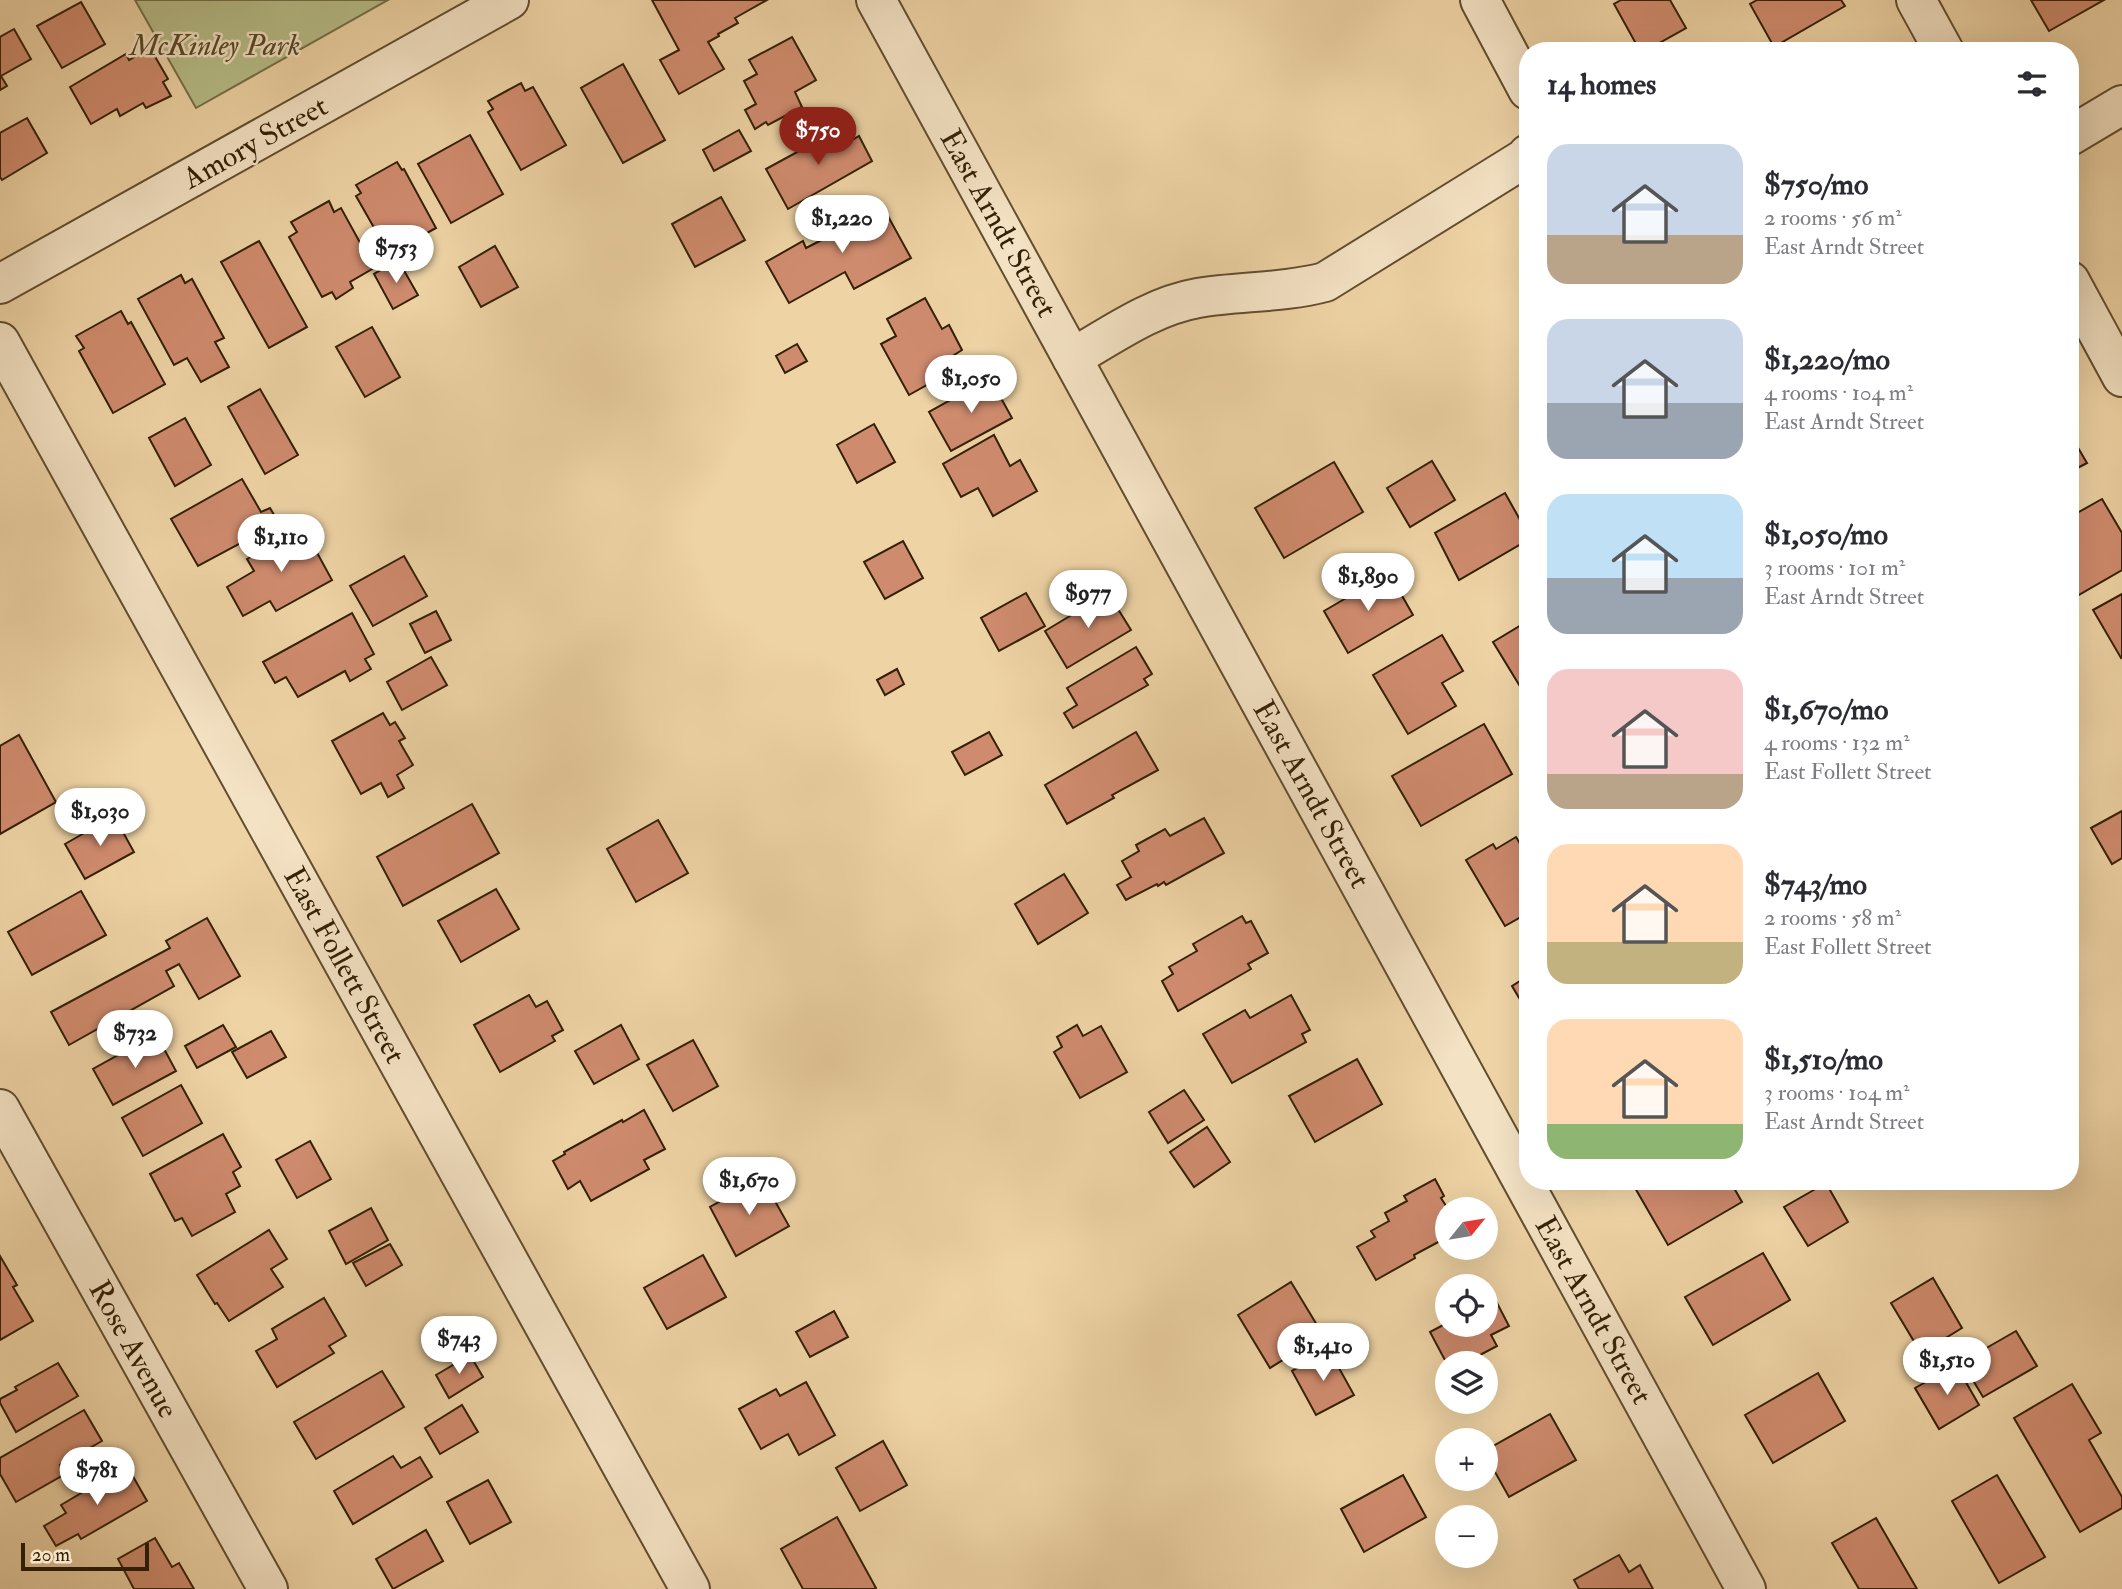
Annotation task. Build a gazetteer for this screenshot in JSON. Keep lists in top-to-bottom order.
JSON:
{
  "streets": {
    "street": [
      "Amory Street",
      "East Arndt Street",
      "East Follett Street",
      "Rose Avenue"
    ]
  },
  "parks": ["McKinley Park"],
  "scale_bar": "20 m",
  "north": "top right",
  "page": {
    "heading": "14 homes",
    "price": [
      "$750",
      "$1,220",
      "$753",
      "$1,050",
      "$1,110",
      "$1,890",
      "$977",
      "$1,030",
      "$732",
      "$1,670",
      "$743",
      "$1,410",
      "$1,510",
      "$781"
    ],
    "list": [
      {
        "name": "$750/mo",
        "note": "2 rooms · 56 m² · East Arndt Street"
      },
      {
        "name": "$1,220/mo",
        "note": "4 rooms · 104 m² · East Arndt Street"
      },
      {
        "name": "$1,050/mo",
        "note": "3 rooms · 101 m² · East Arndt Street"
      },
      {
        "name": "$1,670/mo",
        "note": "4 rooms · 132 m² · East Follett Street"
      },
      {
        "name": "$743/mo",
        "note": "2 rooms · 58 m² · East Follett Street"
      },
      {
        "name": "$1,510/mo",
        "note": "3 rooms · 104 m² · East Arndt Street"
      }
    ],
    "map_buttons": ["+", "−"],
    "scale": "20 m"
  }
}
